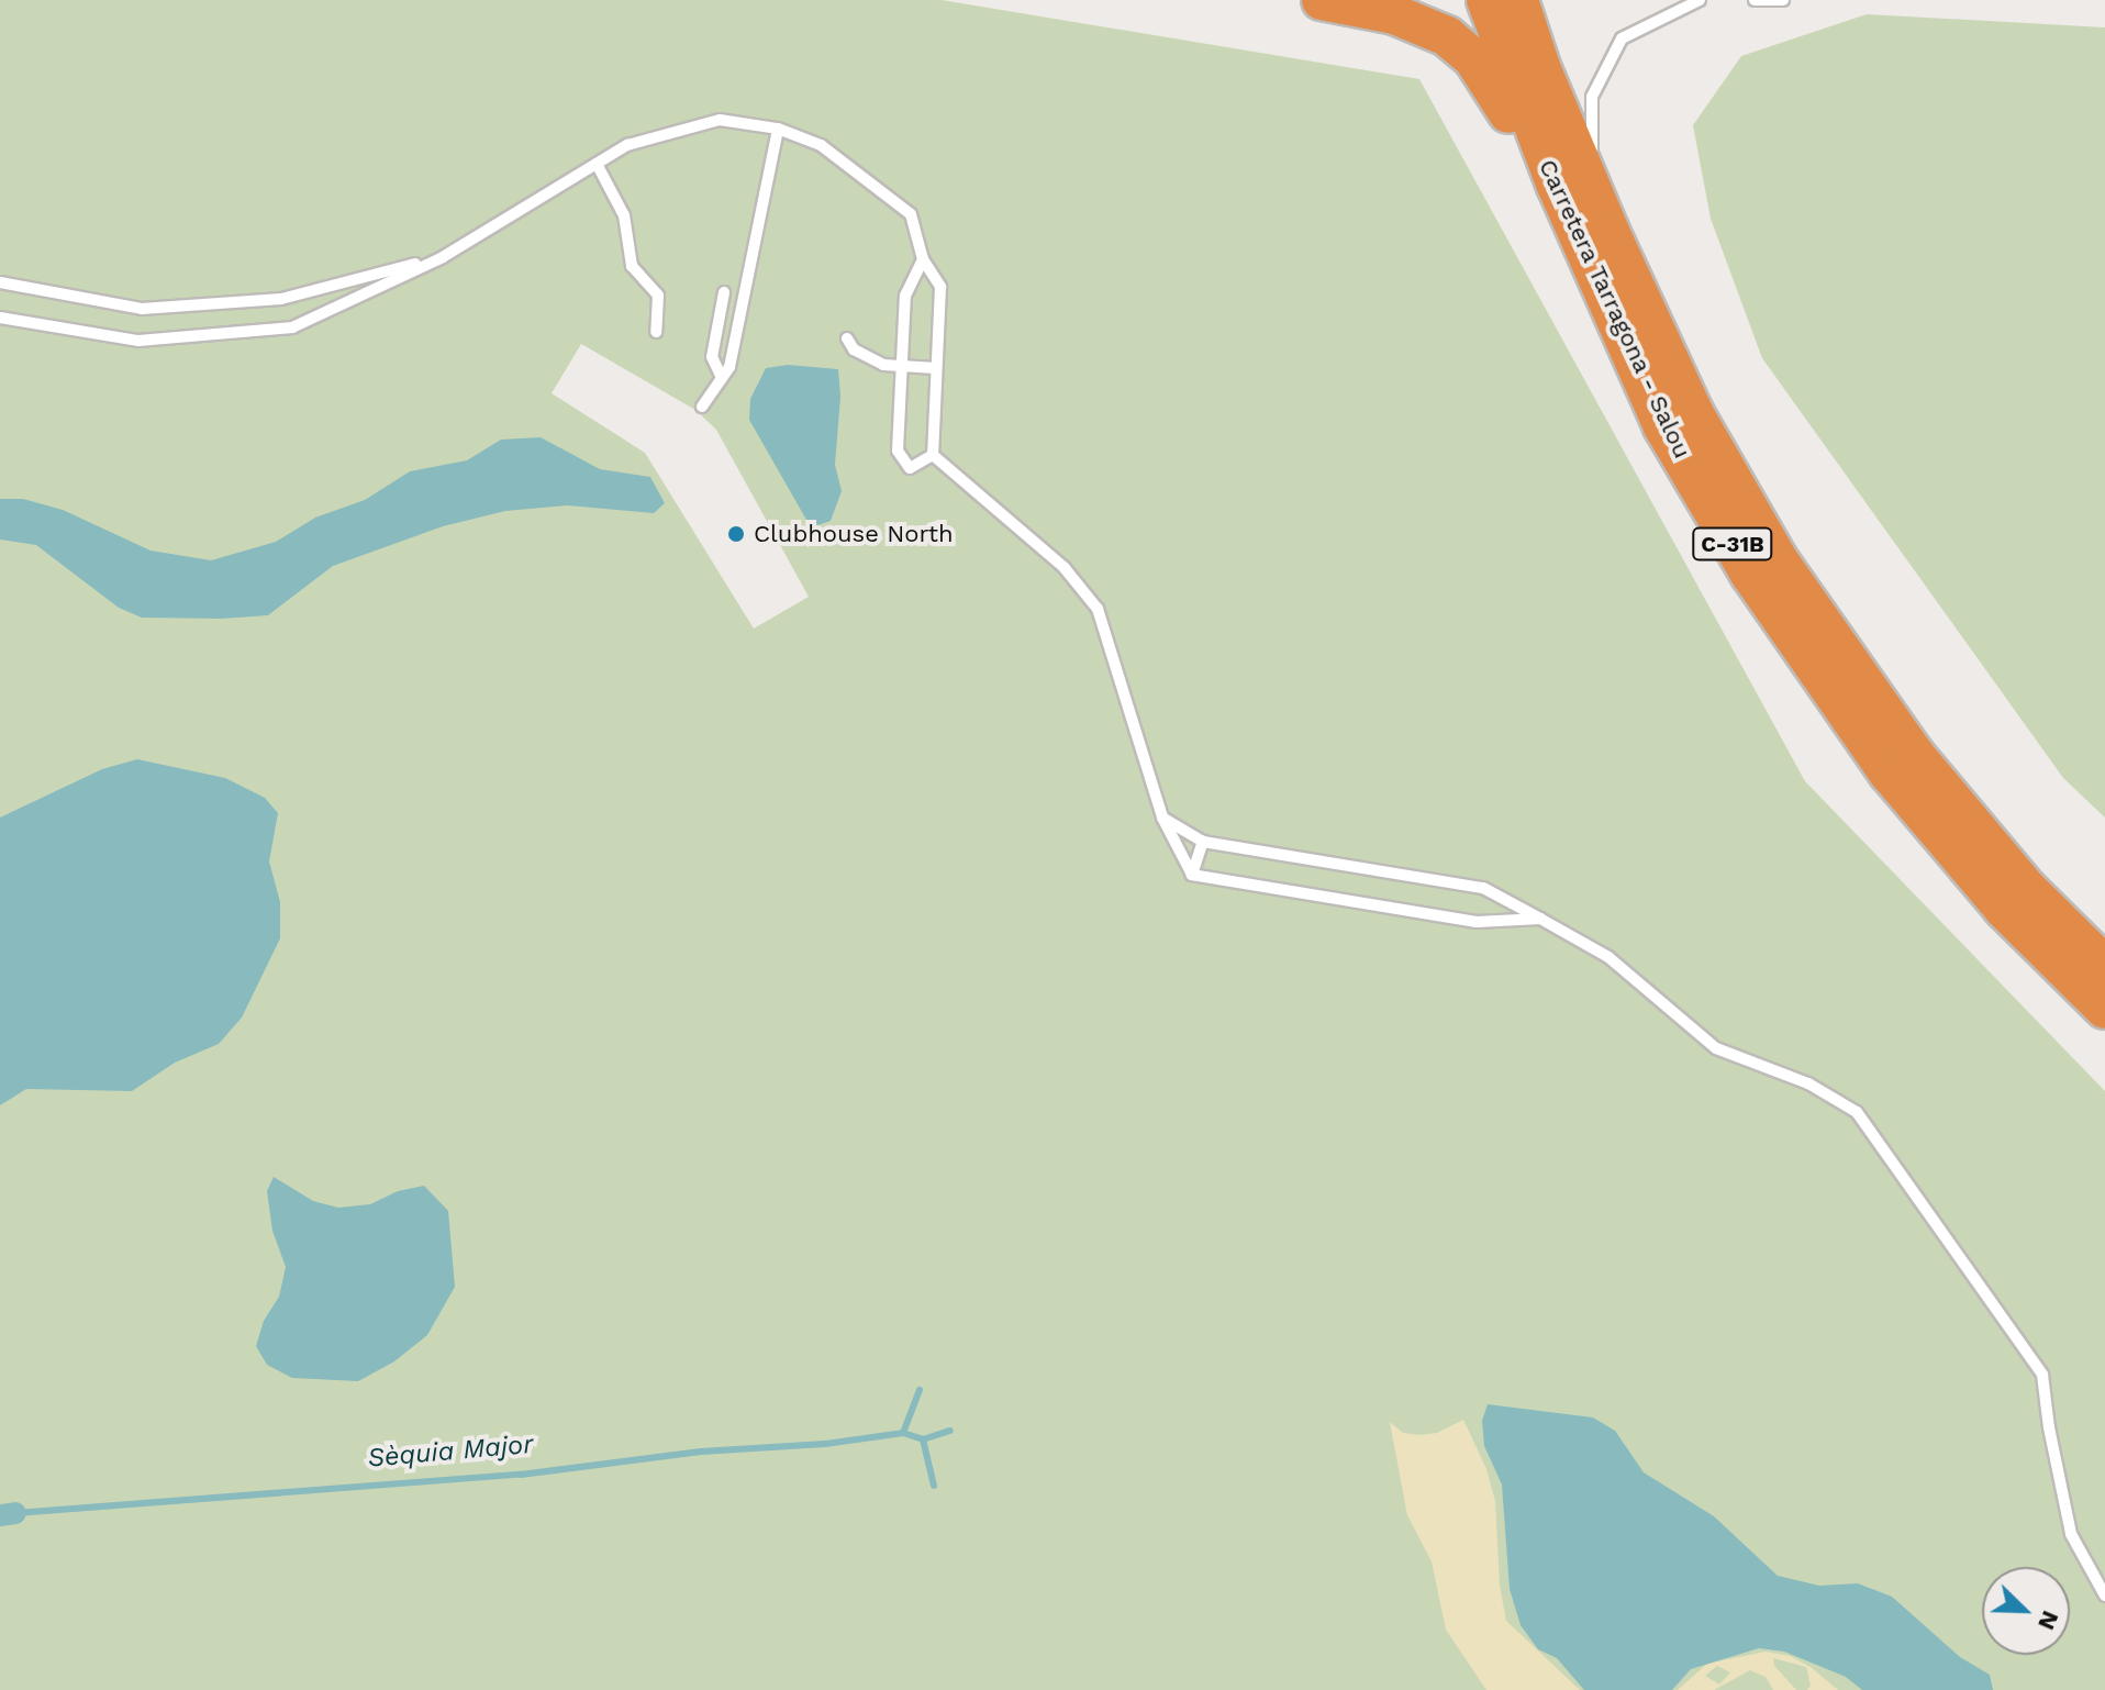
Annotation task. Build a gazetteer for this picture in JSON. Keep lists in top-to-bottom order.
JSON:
{
  "streets": {
    "highway": ["Carretera Tarragona - Salou", "C-31B"]
  },
  "water": ["Sèquia Major"],
  "places": ["Clubhouse North"],
  "north": "bottom right"
}
